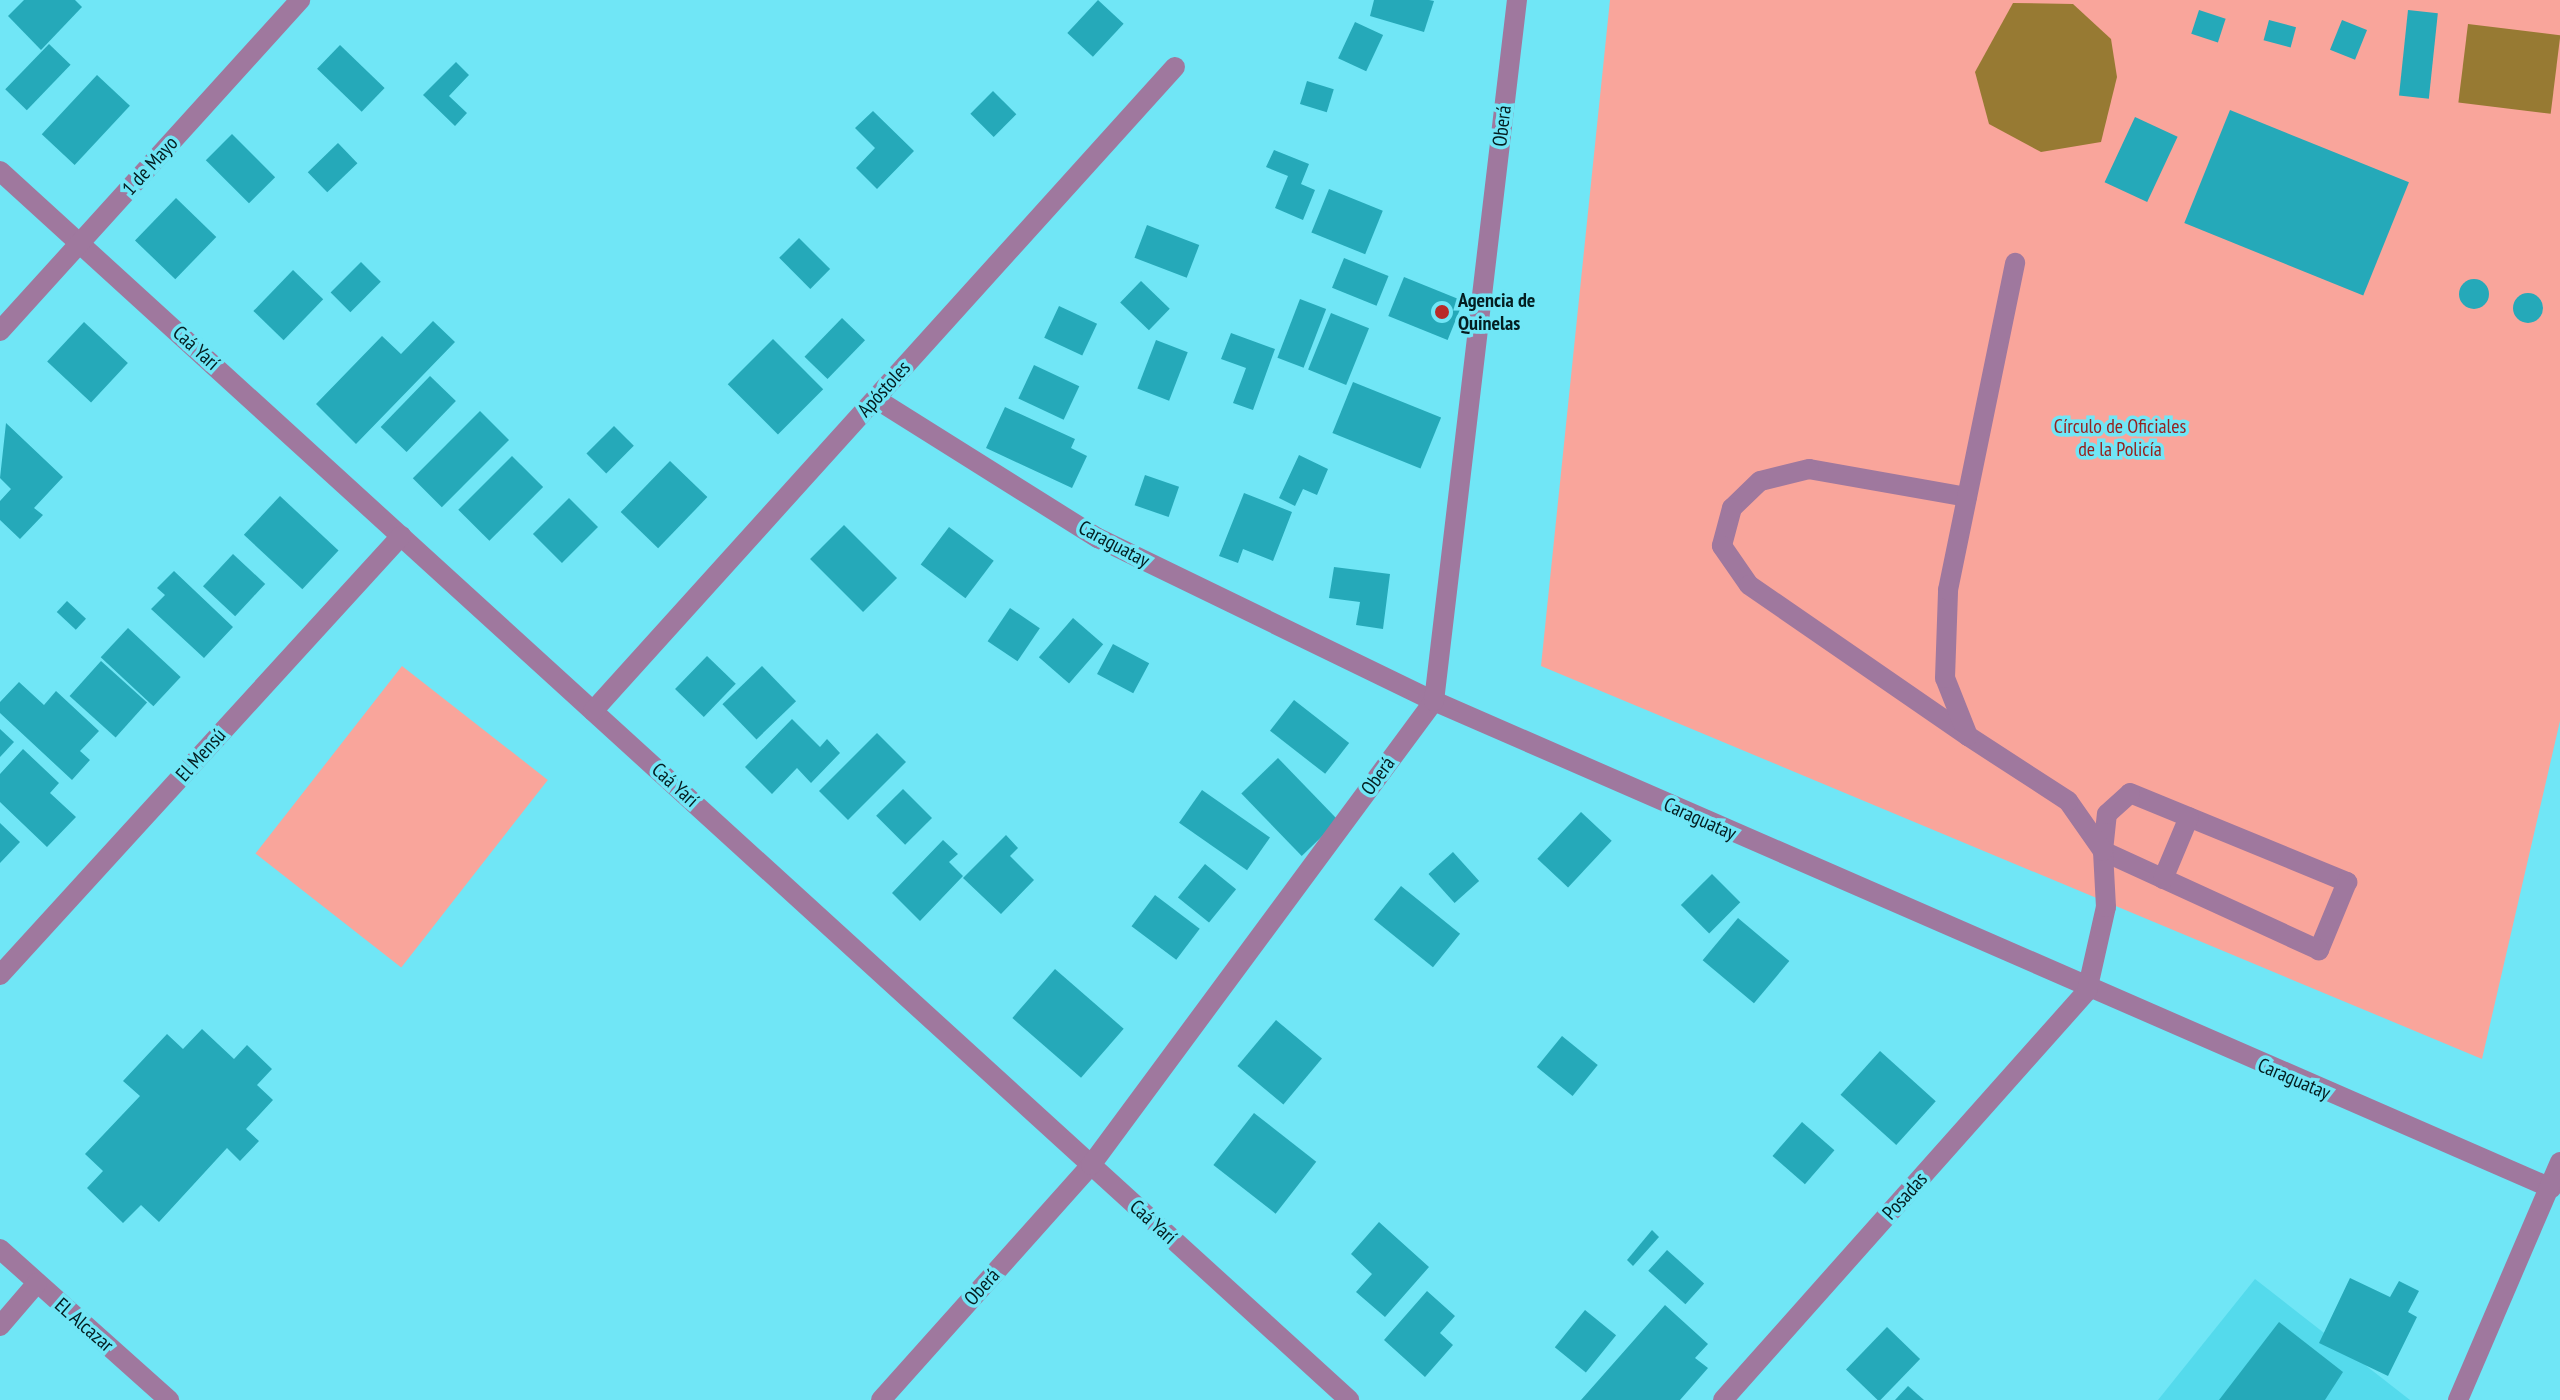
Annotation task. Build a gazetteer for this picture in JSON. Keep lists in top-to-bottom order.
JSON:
{
  "streets": {
    "street": [
      "Oberá",
      "1 de Mayo",
      "Caá Yarí",
      "Apóstoles",
      "Caraguatay",
      "El Mensú",
      "Posadas",
      "EL Alcazar"
    ]
  },
  "crossings": [
    ["Oberá", "Caá Yarí"],
    ["Oberá", "Caraguatay"],
    ["1 de Mayo", "Caá Yarí"],
    ["Caá Yarí", "Apóstoles"],
    ["Caá Yarí", "El Mensú"],
    ["Apóstoles", "Caraguatay"],
    ["Caraguatay", "Posadas"]
  ],
  "parks": ["Círculo de Oficiales de la Policía"],
  "places": ["Agencia de Quinelas"]
}
